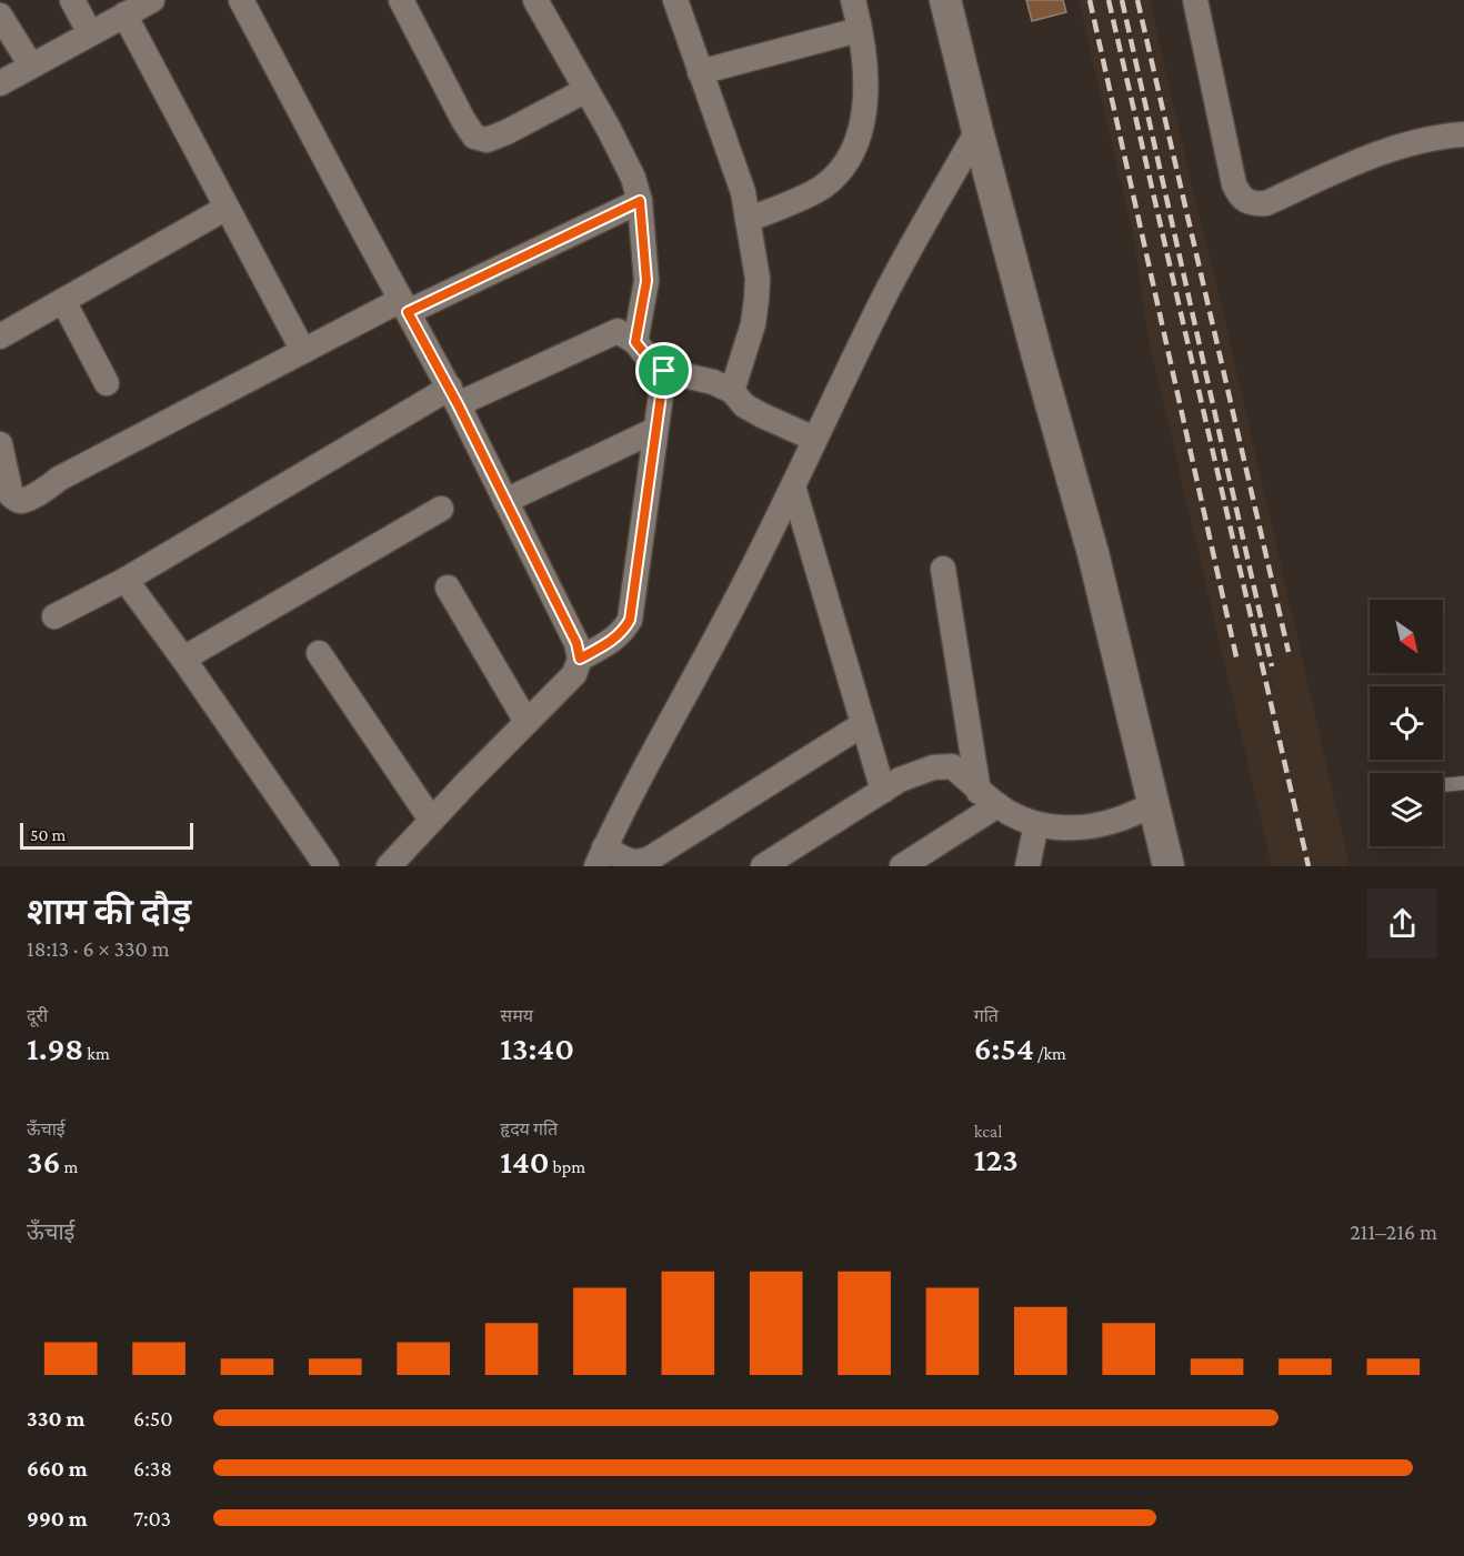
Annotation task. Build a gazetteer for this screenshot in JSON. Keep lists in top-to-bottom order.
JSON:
{
  "scale_bar": "50 m",
  "north": "bottom right",
  "page": {
    "scale": "50 m",
    "heading": ["शाम की दौड़", "18:13 · 6 × 330 m"],
    "stats": [
      ["दूरी", "1.98 km"],
      ["समय", "13:40"],
      ["गति", "6:54 /km"],
      ["ऊँचाई", "36 m"],
      ["हृदय गति", "140 bpm"],
      ["kcal", "123"]
    ],
    "chart": ["ऊँचाई", "211–216 m"],
    "list": [
      {
        "name": "330 m",
        "note": "6:50"
      },
      {
        "name": "660 m",
        "note": "6:38"
      },
      {
        "name": "990 m",
        "note": "7:03"
      }
    ]
  }
}
